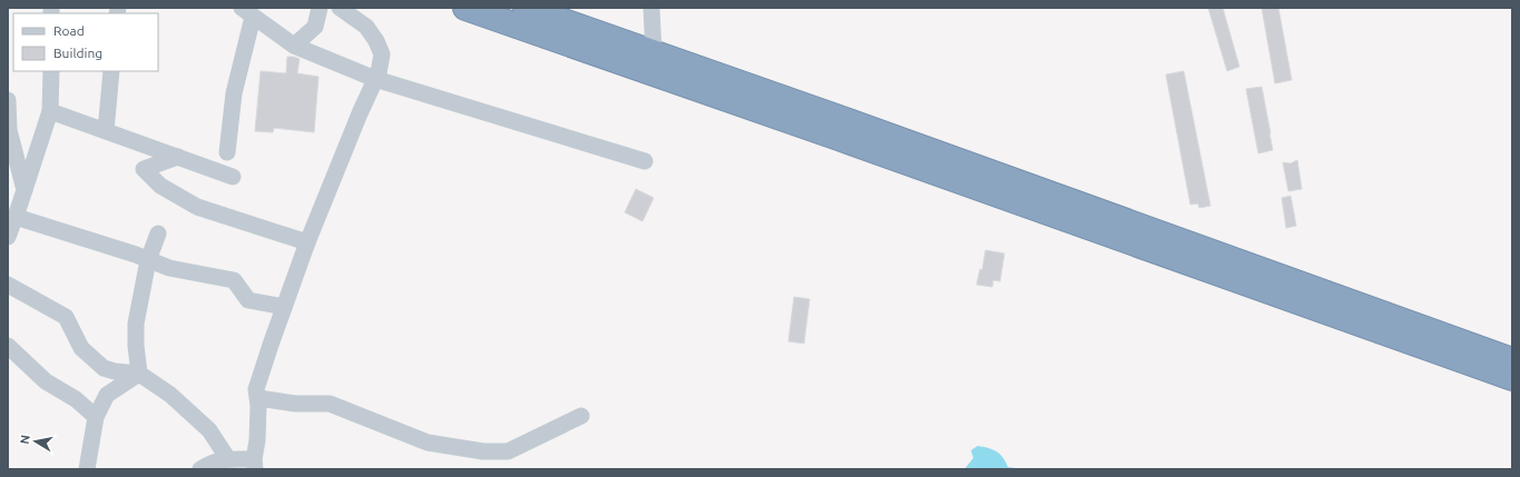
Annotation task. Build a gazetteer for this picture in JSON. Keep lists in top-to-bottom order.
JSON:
{
  "legend": ["Road", "Building"],
  "north": "left"
}
